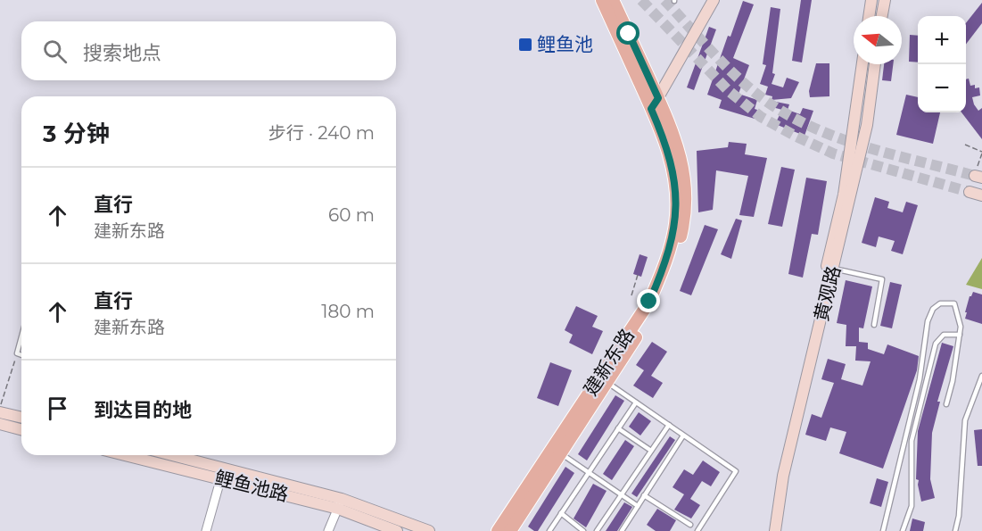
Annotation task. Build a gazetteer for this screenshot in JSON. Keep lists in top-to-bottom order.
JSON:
{
  "streets": {
    "main road": ["黄观路", "建新东路", "鲤鱼池路"]
  },
  "places": {
    "transit": ["鲤鱼池"]
  },
  "north": "left",
  "page": {
    "map_buttons": ["+", "−"],
    "search": "搜索地点",
    "heading": ["3 分钟", "步行 · 240 m"],
    "list": [
      ["直行", "建新东路", "60 m"],
      ["直行", "建新东路", "180 m"],
      "到达目的地"
    ]
  }
}
